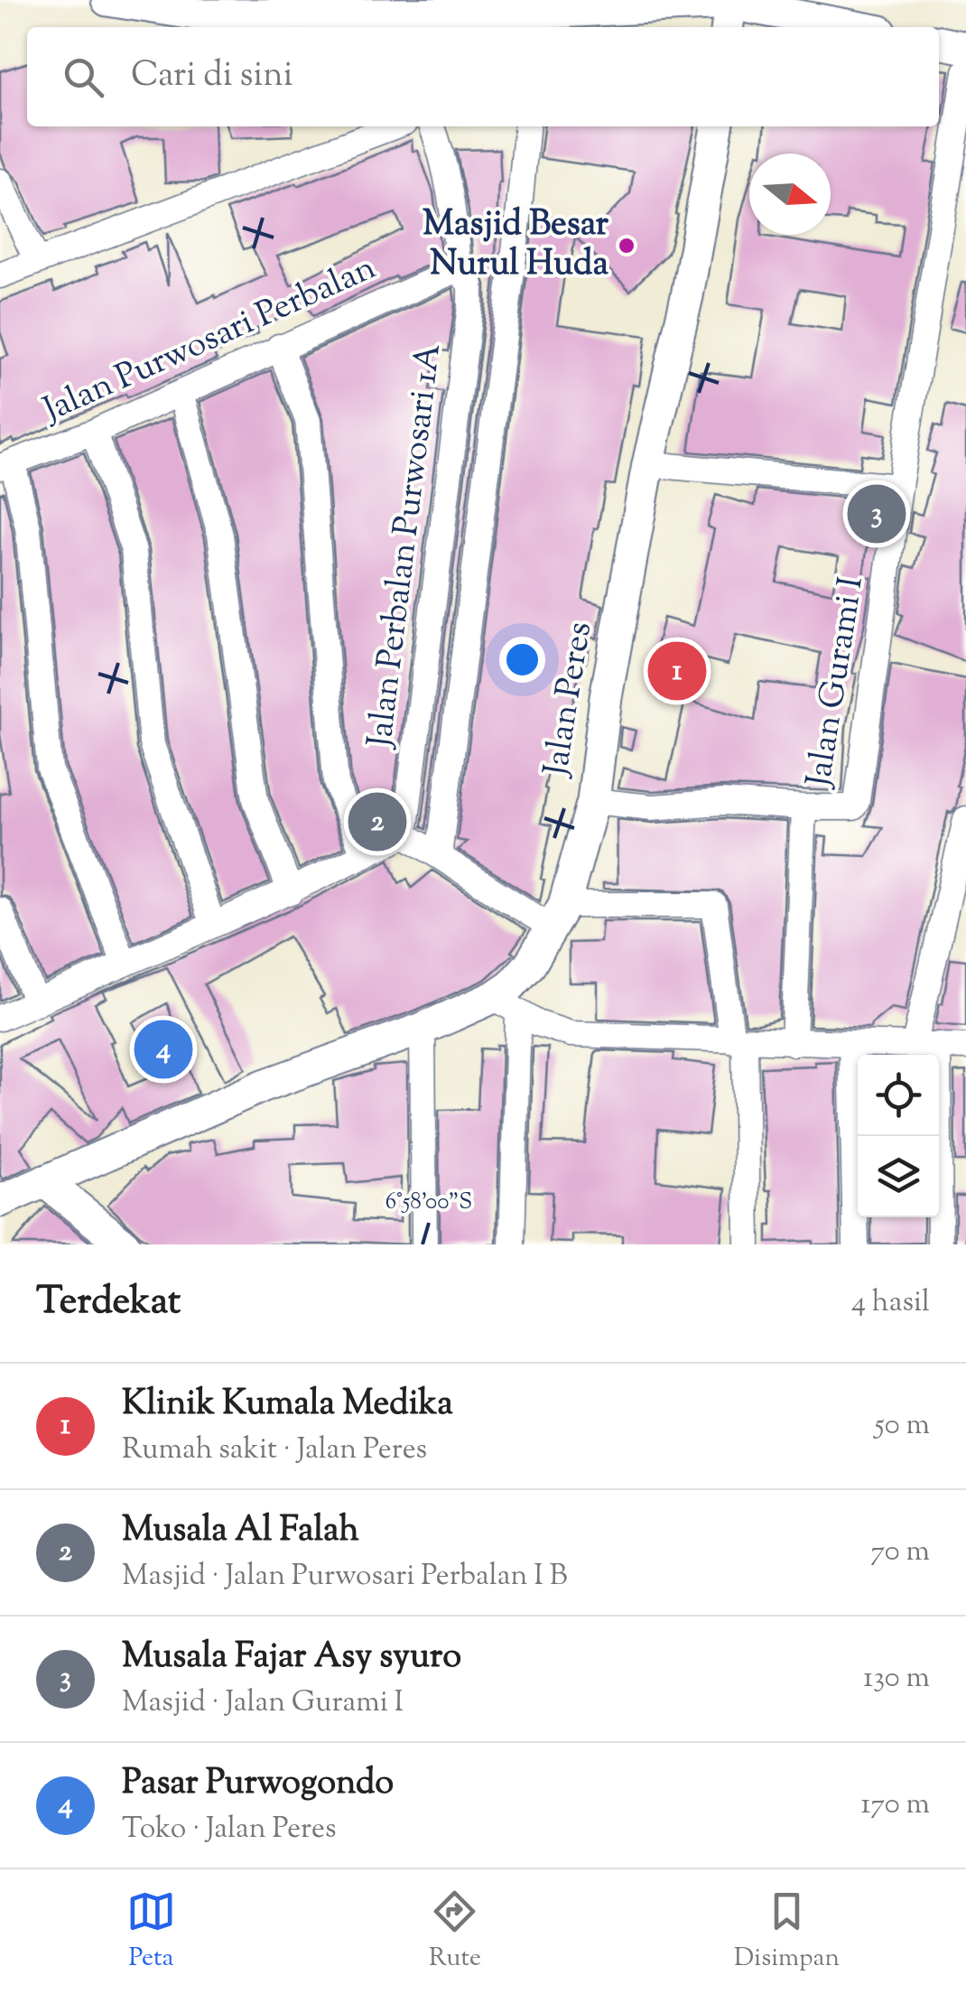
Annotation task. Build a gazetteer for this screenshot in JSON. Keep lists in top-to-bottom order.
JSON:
{
  "streets": {
    "street": [
      "Jalan Purwosari Perbalan",
      "Jalan Perbalan Purwosari 1A",
      "Jalan Gurami I",
      "Jalan Peres"
    ]
  },
  "crossings": [
    ["Jalan Purwosari Perbalan", "Jalan Perbalan Purwosari 1A"]
  ],
  "places": ["Masjid Besar Nurul Huda"],
  "north": "right",
  "page": {
    "search": "Cari di sini",
    "pins": [
      "3",
      "1",
      "2",
      "4"
    ],
    "heading": ["Terdekat", "4 hasil"],
    "list": [
      {
        "mark": "1",
        "name": "Klinik Kumala Medika",
        "note": "Rumah sakit · Jalan Peres",
        "value": "50 m"
      },
      {
        "mark": "2",
        "name": "Musala Al Falah",
        "note": "Masjid · Jalan Purwosari Perbalan I B",
        "value": "70 m"
      },
      {
        "mark": "3",
        "name": "Musala Fajar Asy syuro",
        "note": "Masjid · Jalan Gurami I",
        "value": "130 m"
      },
      {
        "mark": "4",
        "name": "Pasar Purwogondo",
        "note": "Toko · Jalan Peres",
        "value": "170 m"
      }
    ],
    "nav": ["Peta", "Rute", "Disimpan"]
  },
  "coordinates": ["6°58'00\"S"]
}
